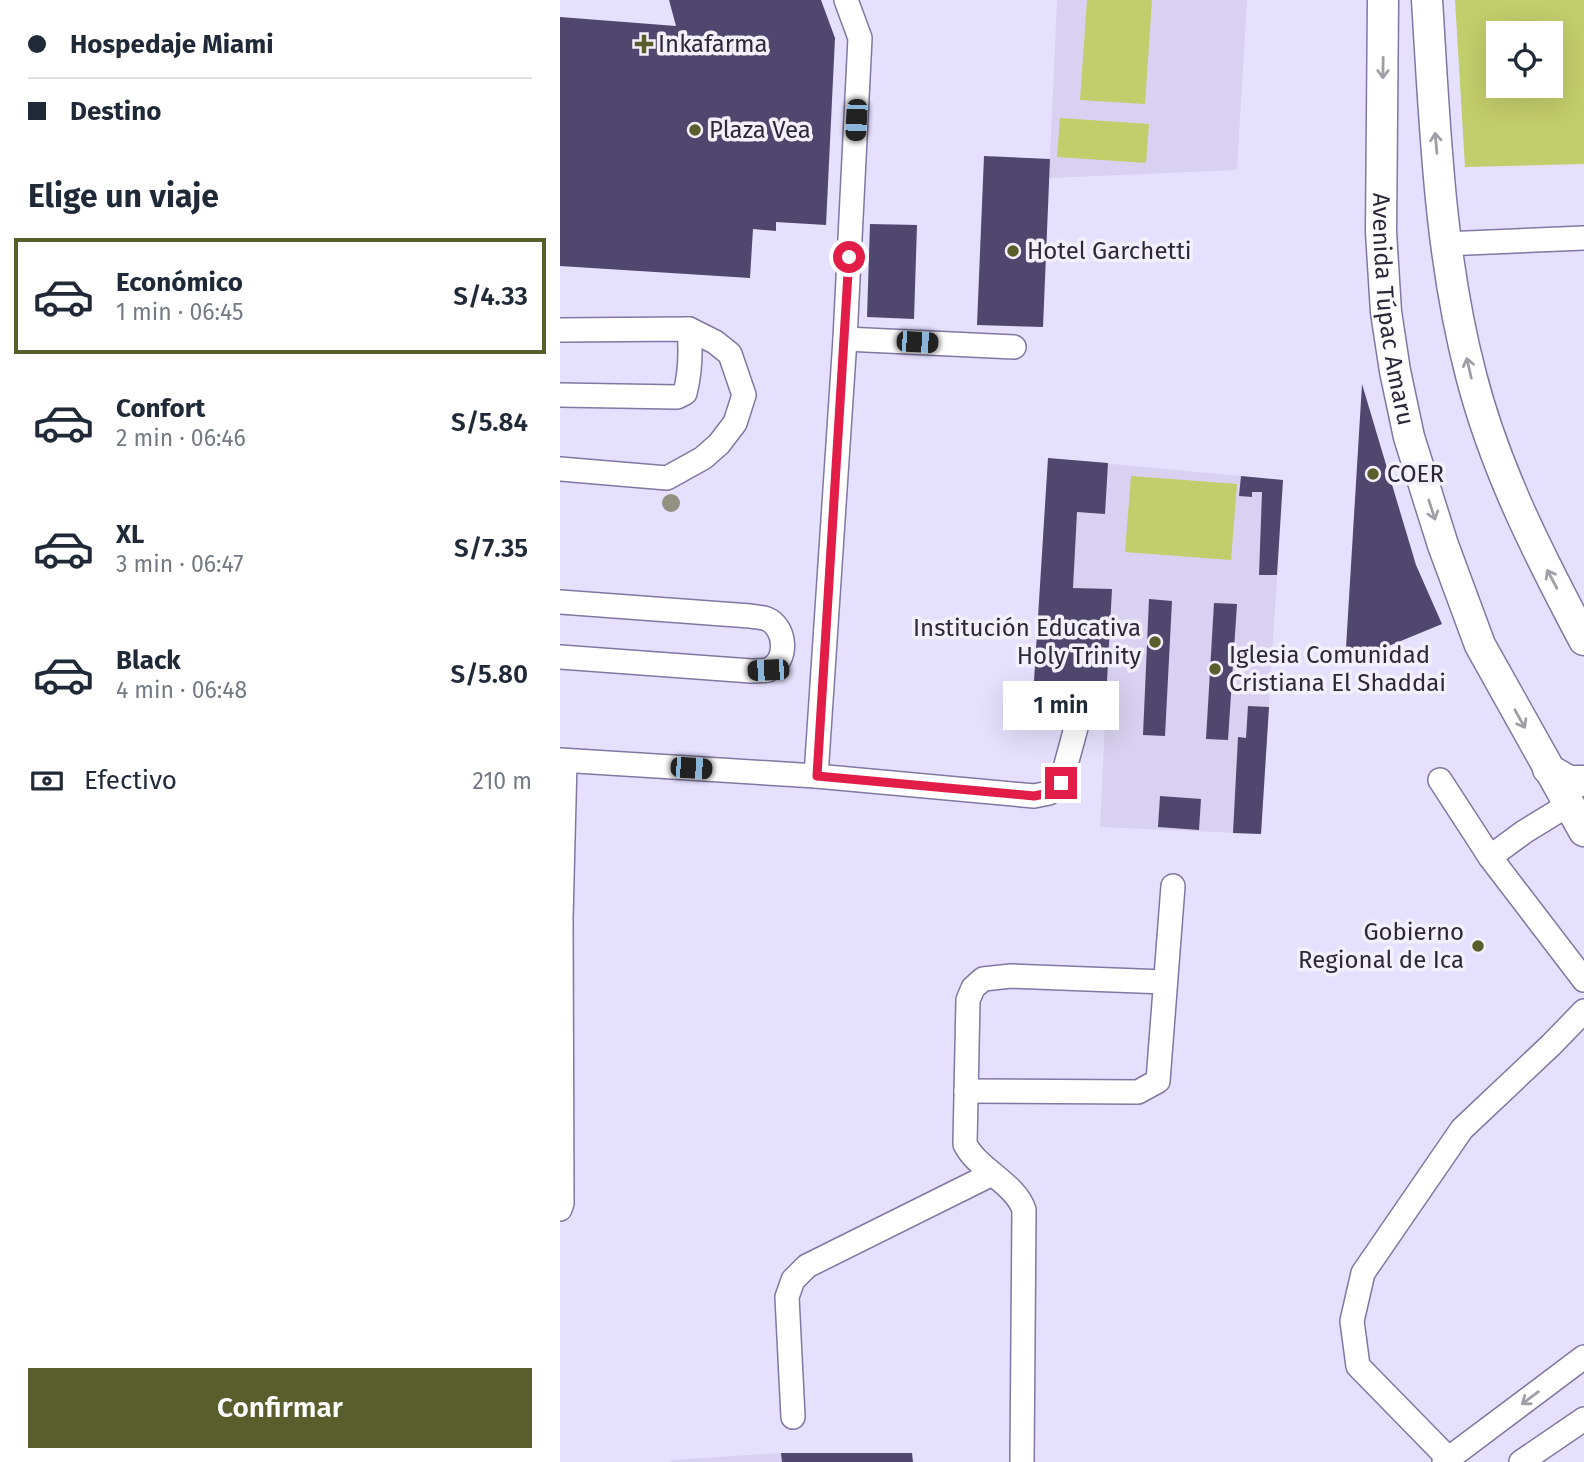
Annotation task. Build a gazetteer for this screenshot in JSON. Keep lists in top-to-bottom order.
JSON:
{
  "streets": {
    "main road": ["Avenida Túpac Amaru"]
  },
  "places": {
    "health": ["Inkafarma"],
    "other": [
      "Plaza Vea",
      "Hotel Garchetti",
      "COER",
      "Institución Educativa Holy Trinity",
      "Iglesia Comunidad Cristiana El Shaddai",
      "Gobierno Regional de Ica"
    ]
  },
  "page": {
    "banner": ["Hospedaje Miami", "Destino"],
    "heading": "Elige un viaje",
    "list": [
      {
        "name": "Económico",
        "note": "1 min · 06:45",
        "value": "S/4.33"
      },
      {
        "name": "Confort",
        "note": "2 min · 06:46",
        "value": "S/5.84"
      },
      {
        "name": "XL",
        "note": "3 min · 06:47",
        "value": "S/7.35"
      },
      {
        "name": "Black",
        "note": "4 min · 06:48",
        "value": "S/5.80"
      }
    ],
    "bubble": "1 min",
    "pay": ["Efectivo", "210 m"],
    "buttons": "Confirmar"
  }
}
